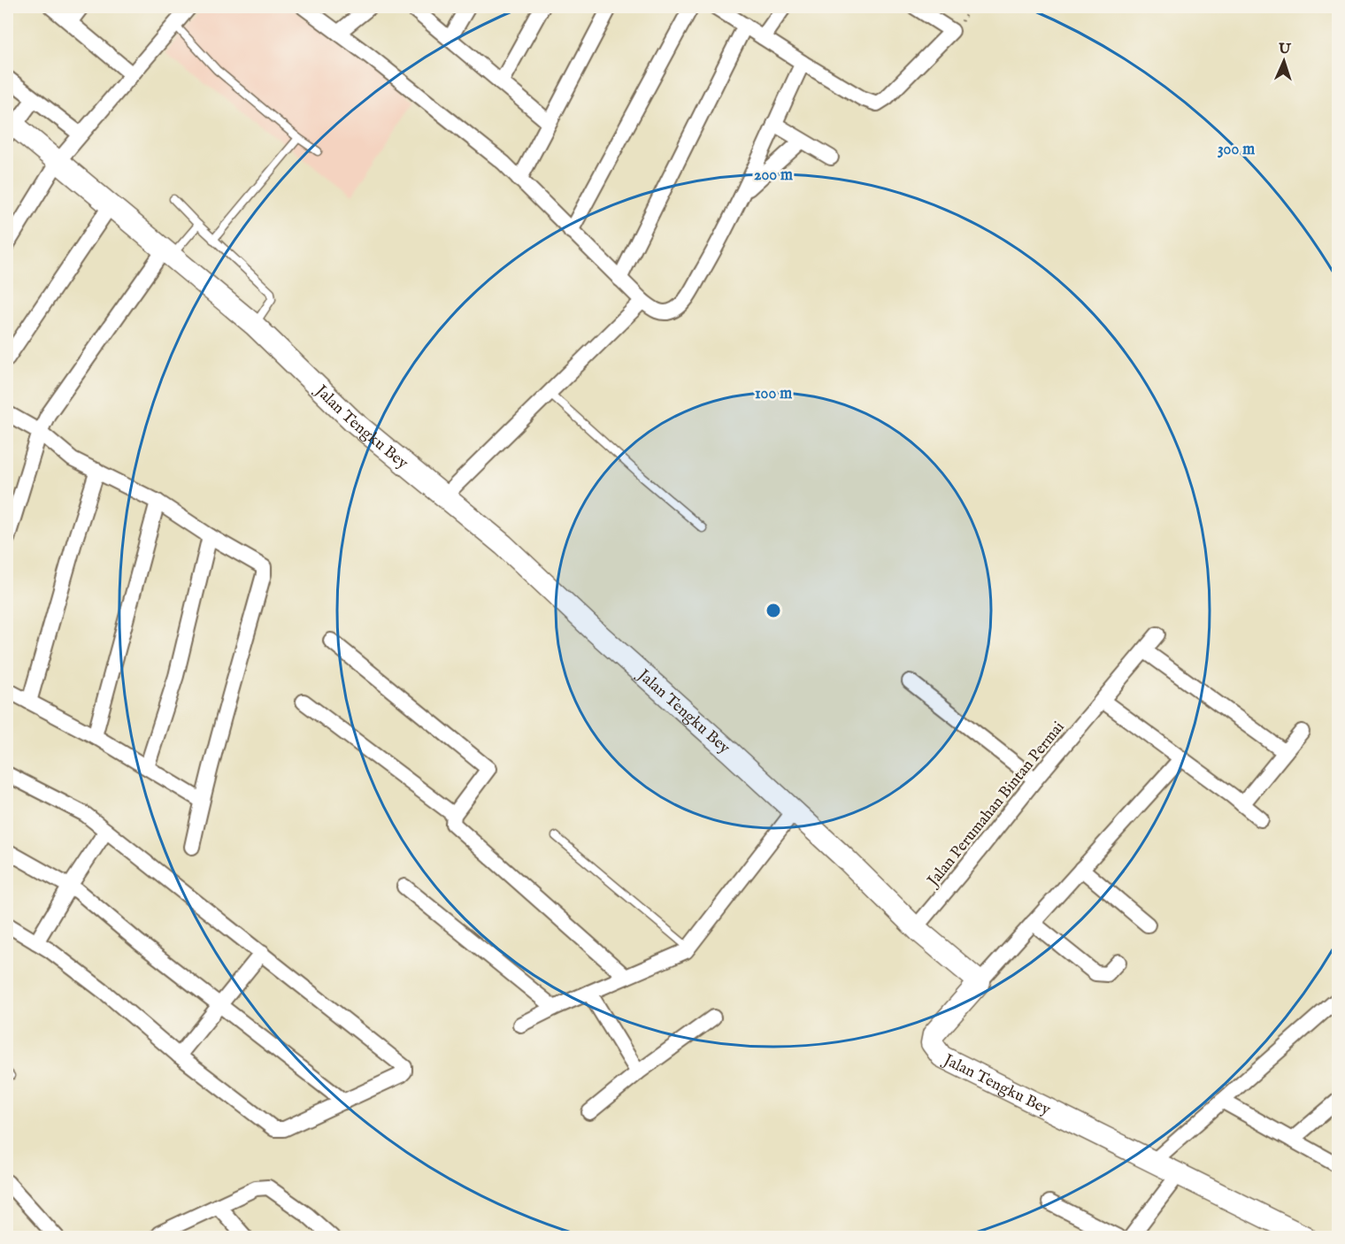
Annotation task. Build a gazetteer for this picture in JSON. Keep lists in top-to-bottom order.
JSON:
{
  "streets": {
    "main road": ["Jalan Tengku Bey"],
    "street": ["Jalan Perumahan Bintan Permai"]
  },
  "crossings": [
    ["Jalan Tengku Bey", "Jalan Perumahan Bintan Permai"]
  ],
  "north": "top",
  "rings": ["300 m", "200 m", "100 m"]
}
